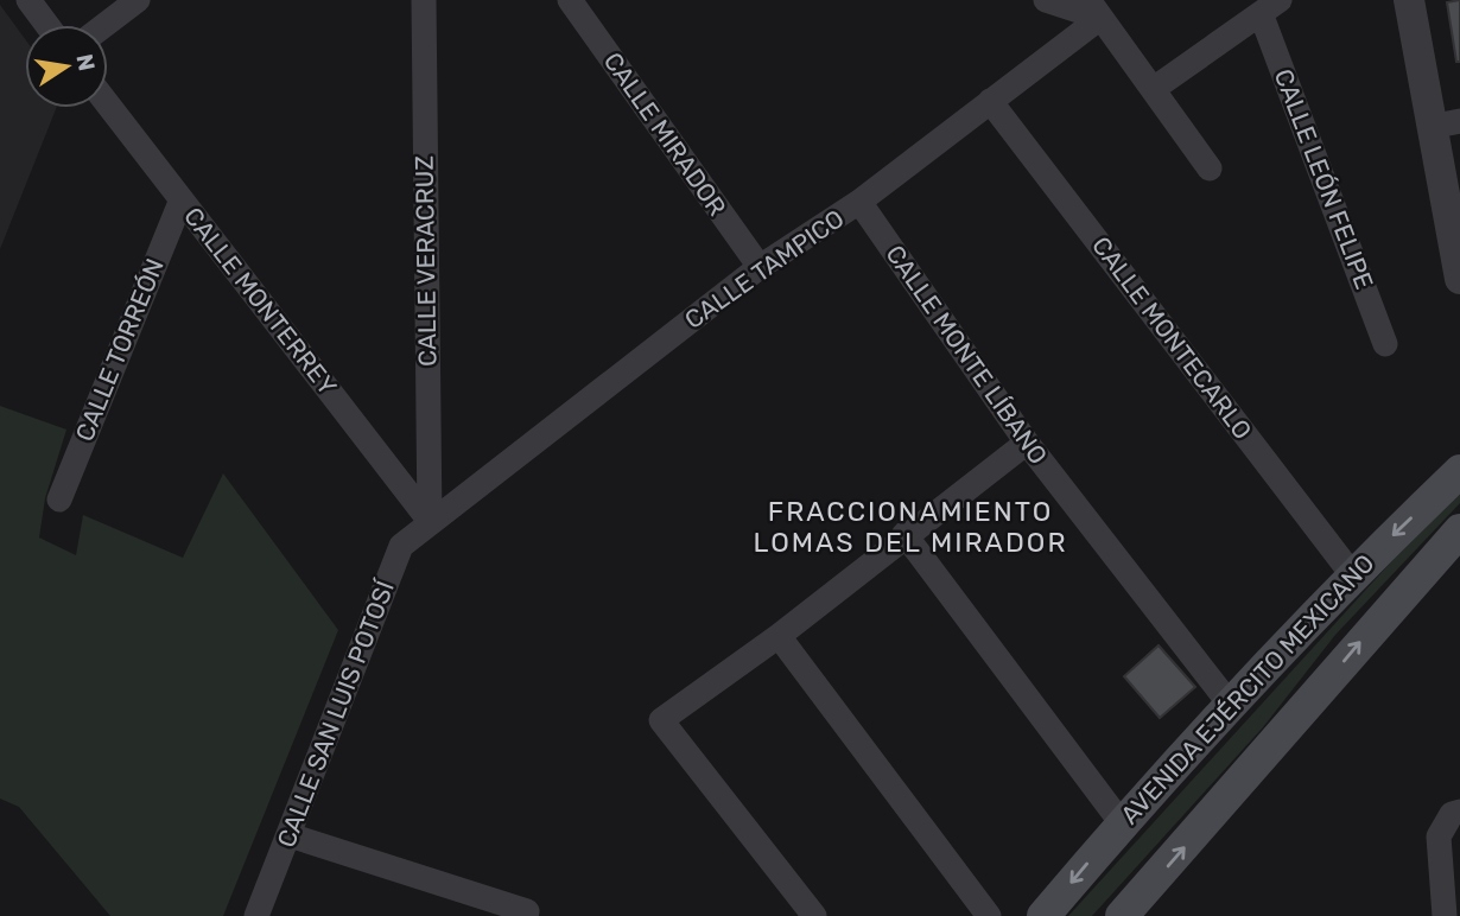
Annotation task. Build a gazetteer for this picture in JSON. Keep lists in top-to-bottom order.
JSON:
{
  "streets": {
    "main road": ["AVENIDA EJÉRCITO MEXICANO"],
    "street": [
      "CALLE MIRADOR",
      "CALLE LEÓN FELIPE",
      "CALLE VERACRUZ",
      "CALLE TAMPICO",
      "CALLE MONTERREY",
      "CALLE MONTECARLO",
      "CALLE TORREÓN",
      "CALLE MONTE LÍBANO",
      "CALLE SAN LUIS POTOSÍ"
    ]
  },
  "crossings": [
    ["CALLE MIRADOR", "CALLE TAMPICO"],
    ["CALLE VERACRUZ", "CALLE TAMPICO"],
    ["CALLE VERACRUZ", "CALLE MONTERREY"],
    ["CALLE VERACRUZ", "CALLE SAN LUIS POTOSÍ"],
    ["CALLE TAMPICO", "CALLE MONTERREY"],
    ["CALLE TAMPICO", "CALLE MONTECARLO"],
    ["CALLE TAMPICO", "CALLE MONTE LÍBANO"],
    ["CALLE TAMPICO", "CALLE SAN LUIS POTOSÍ"],
    ["CALLE MONTERREY", "CALLE TORREÓN"],
    ["CALLE MONTERREY", "CALLE SAN LUIS POTOSÍ"],
    ["CALLE MONTECARLO", "AVENIDA EJÉRCITO MEXICANO"],
    ["CALLE MONTE LÍBANO", "AVENIDA EJÉRCITO MEXICANO"]
  ],
  "districts": ["FRACCIONAMIENTO LOMAS DEL MIRADOR"],
  "north": "right"
}
